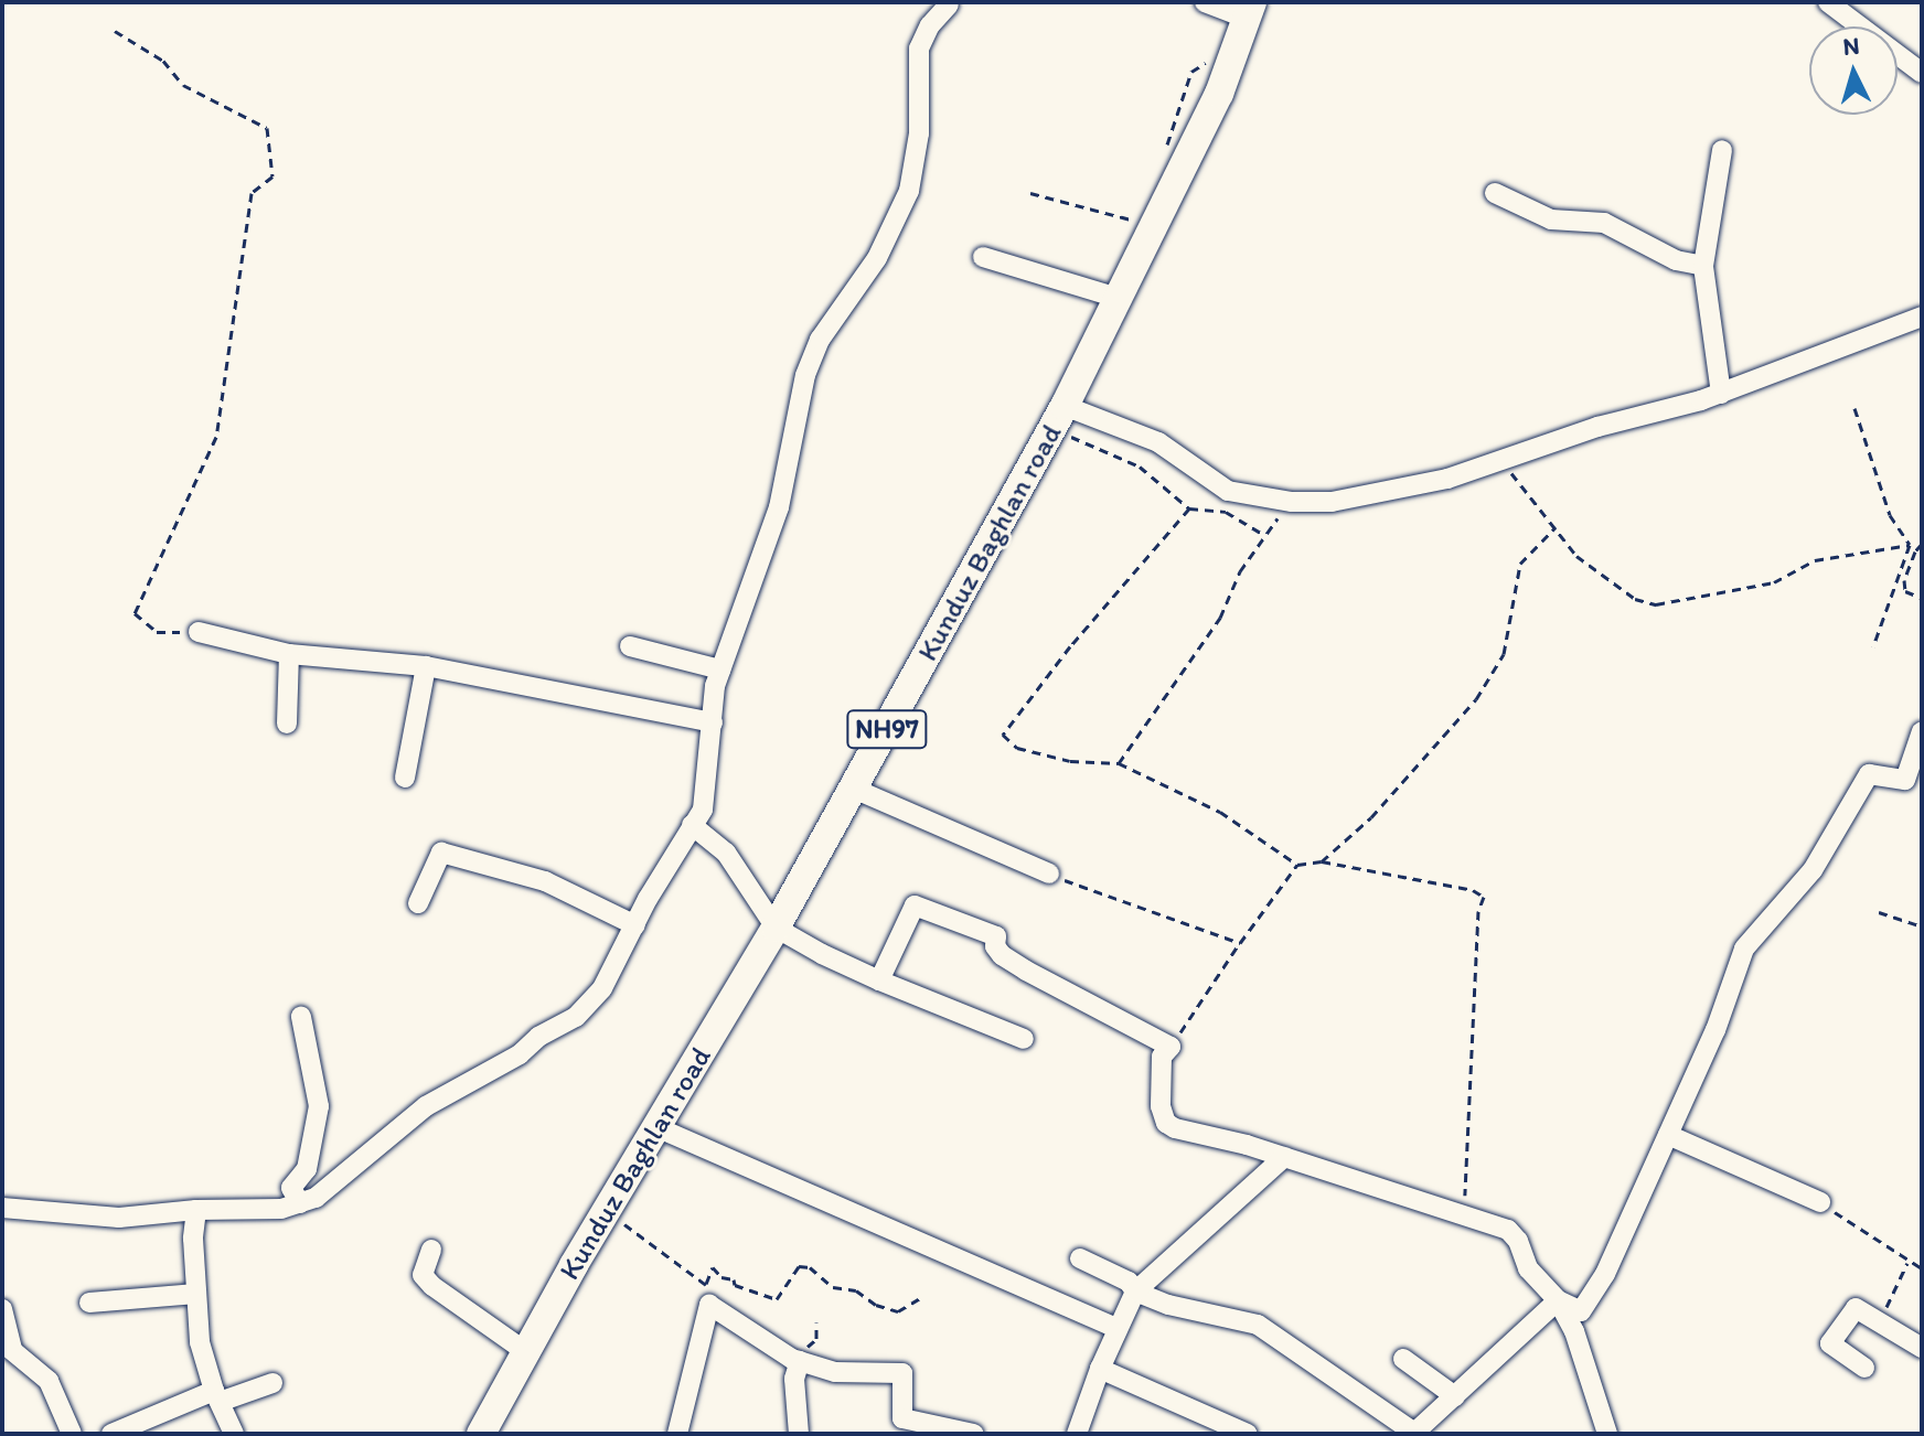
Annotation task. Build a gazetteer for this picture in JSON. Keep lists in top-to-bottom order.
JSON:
{
  "streets": {
    "highway": ["Kunduz Baghlan road", "NH97"]
  },
  "north": "top"
}
